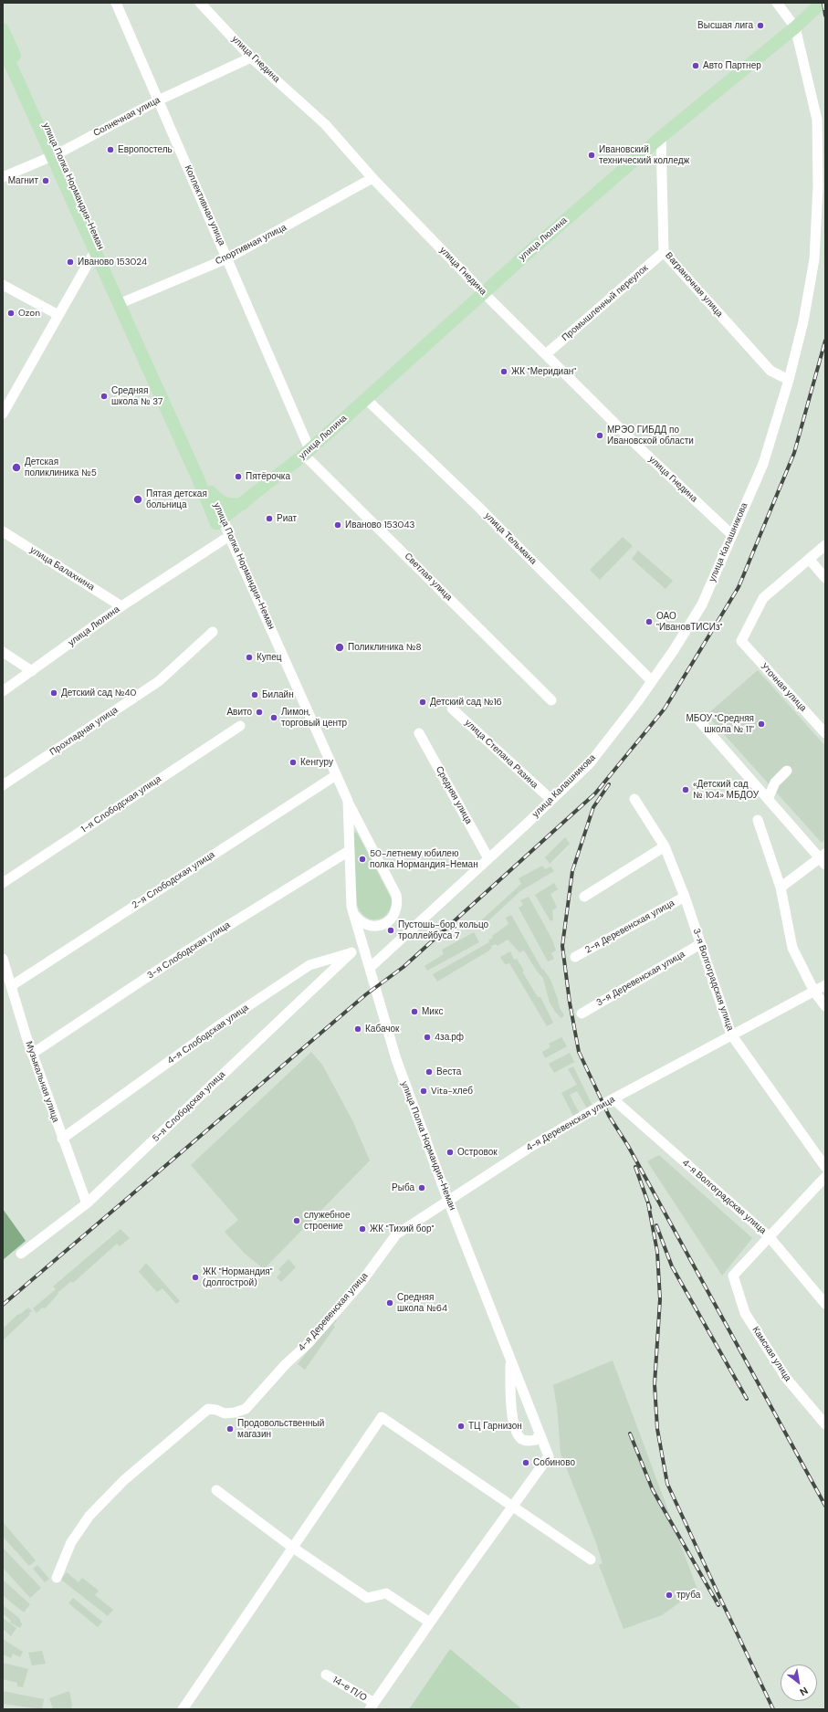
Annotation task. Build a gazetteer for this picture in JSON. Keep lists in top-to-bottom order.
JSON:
{
  "streets": {
    "main road": ["улица Полка Нормандия-Неман", "улица Люлина"],
    "street": [
      "улица Гнедина",
      "Солнечная улица",
      "Коллективная улица",
      "Спортивная улица",
      "Ваграночная улица",
      "Промышленный переулок",
      "улица Тельмана",
      "улица Калашникова",
      "улица Балахнина",
      "Светлая улица",
      "Уточная улица",
      "Прохладная улица",
      "улица Степана Разина",
      "Средняя улица",
      "1-я Слободская улица",
      "2-я Слободская улица",
      "2-я Деревенская улица",
      "3-я Слободская улица",
      "3-я Деревенская улица",
      "3-я Волгоградская улица",
      "4-я Слободская улица",
      "Музыкальная улица",
      "5-я Слободская улица",
      "4-я Деревенская улица",
      "4-я Волгоградская улица",
      "Камская улица",
      "14-е П/О"
    ]
  },
  "crossings": [
    ["улица Гнедина", "Солнечная улица"],
    ["улица Гнедина", "улица Люлина"],
    ["улица Гнедина", "Спортивная улица"],
    ["улица Гнедина", "Промышленный переулок"],
    ["улица Гнедина", "улица Калашникова"],
    ["Солнечная улица", "улица Полка Нормандия-Неман"],
    ["Солнечная улица", "Коллективная улица"],
    ["улица Полка Нормандия-Неман", "улица Люлина"],
    ["улица Полка Нормандия-Неман", "Спортивная улица"],
    ["улица Полка Нормандия-Неман", "улица Калашникова"],
    ["улица Полка Нормандия-Неман", "2-я Слободская улица"],
    ["улица Полка Нормандия-Неман", "3-я Слободская улица"],
    ["улица Полка Нормандия-Неман", "4-я Слободская улица"],
    ["улица Полка Нормандия-Неман", "4-я Деревенская улица"],
    ["Коллективная улица", "улица Люлина"],
    ["Коллективная улица", "Спортивная улица"],
    ["Коллективная улица", "Светлая улица"],
    ["улица Люлина", "Ваграночная улица"],
    ["улица Люлина", "улица Тельмана"],
    ["улица Люлина", "улица Калашникова"],
    ["улица Люлина", "улица Балахнина"],
    ["улица Люлина", "Светлая улица"],
    ["Ваграночная улица", "Промышленный переулок"],
    ["Ваграночная улица", "улица Калашникова"],
    ["улица Тельмана", "улица Калашникова"],
    ["улица Калашникова", "улица Степана Разина"],
    ["улица Калашникова", "Средняя улица"],
    ["2-я Слободская улица", "Музыкальная улица"],
    ["2-я Деревенская улица", "3-я Волгоградская улица"],
    ["3-я Слободская улица", "Музыкальная улица"],
    ["3-я Деревенская улица", "3-я Волгоградская улица"],
    ["3-я Волгоградская улица", "4-я Деревенская улица"],
    ["4-я Слободская улица", "Музыкальная улица"],
    ["4-я Слободская улица", "5-я Слободская улица"],
    ["Музыкальная улица", "5-я Слободская улица"],
    ["4-я Деревенская улица", "4-я Волгоградская улица"],
    ["4-я Волгоградская улица", "Камская улица"]
  ],
  "places": [
    "Высшая лига",
    "Авто Партнер",
    "Европостель",
    "Ивановский технический колледж",
    "Магнит",
    "Иваново 153024",
    "Ozon",
    "ЖК \"Меридиан\"",
    "Средняя школа № 37",
    "МРЭО ГИБДД по Ивановской области",
    "Детская поликлиника №5",
    "Пятёрочка",
    "Пятая детская больница",
    "Риат",
    "Иваново 153043",
    "ОАО \"ИвановТИСИз\"",
    "Поликлиника №8",
    "Купец",
    "Детский сад №40",
    "Билайн",
    "Детский сад №16",
    "Авито",
    "Лимон, торговый центр",
    "МБОУ \"Средняя школа № 11\"",
    "Кенгуру",
    "«Детский сад № 104» МБДОУ",
    "50-летнему юбилею полка Нормандия-Неман",
    "Пустошь-бор, кольцо троллейбуса 7",
    "Микс",
    "Кабачок",
    "4за.рф",
    "Веста",
    "Vita-хлеб",
    "Островок",
    "Рыба",
    "служебное строение",
    "ЖК \"Тихий бор\"",
    "ЖК \"Нормандия\" (долгострой)",
    "Средняя школа №64",
    "ТЦ Гарнизон",
    "Продовольственный магазин",
    "Собиново",
    "труба"
  ],
  "north": "bottom right"
}
